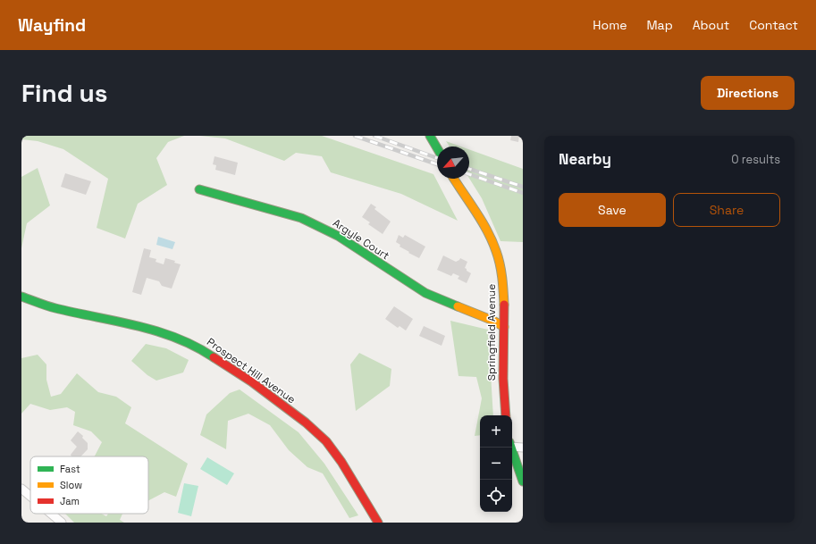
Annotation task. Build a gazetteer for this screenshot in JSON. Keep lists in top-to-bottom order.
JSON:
{
  "streets": {
    "street": ["Argyle Court", "Springfield Avenue", "Prospect Hill Avenue"]
  },
  "crossings": [
    ["Argyle Court", "Springfield Avenue"]
  ],
  "legend": ["Fast", "Slow", "Jam"],
  "north": "bottom left",
  "page": {
    "header": "Wayfind",
    "nav": [
      "Home",
      "Map",
      "About",
      "Contact"
    ],
    "buttons": [
      "Directions",
      ["Save", "Share"]
    ],
    "title": "Find us",
    "heading": ["Nearby", "0 results"],
    "map_buttons": ["+", "−"]
  }
}
